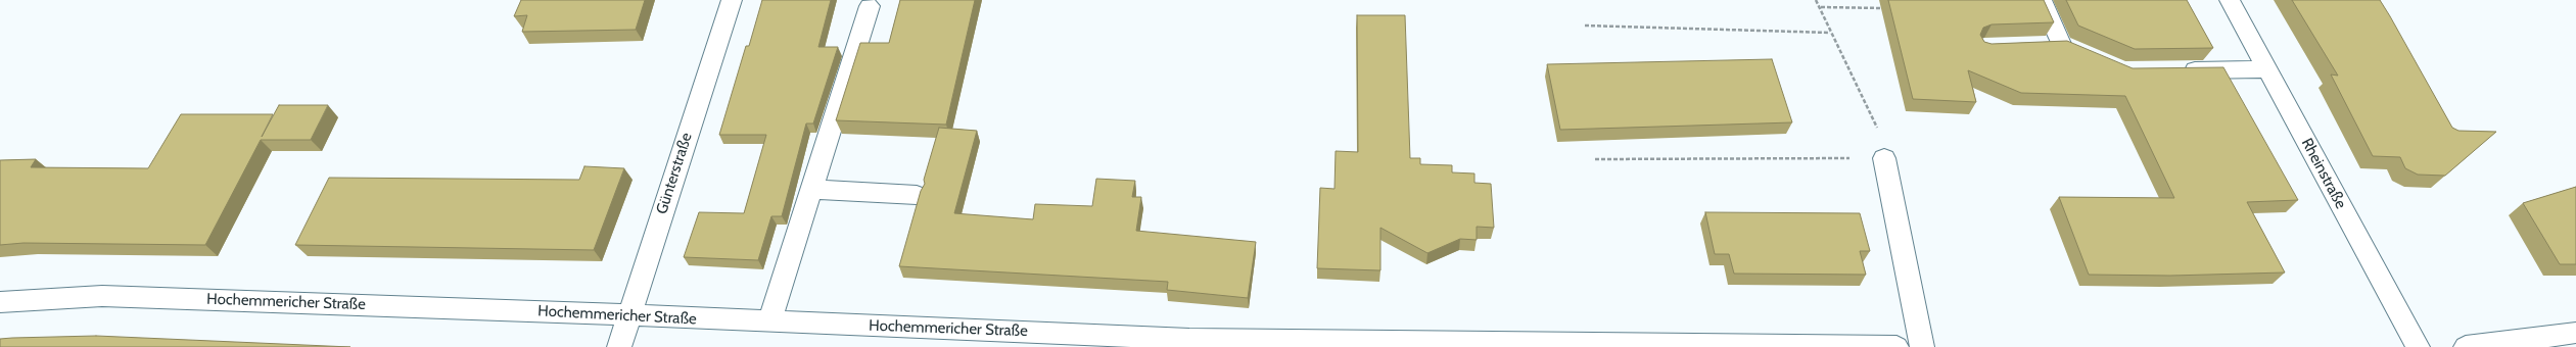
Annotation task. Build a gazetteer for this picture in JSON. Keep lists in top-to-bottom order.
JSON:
{
  "streets": {
    "street": ["Günterstraße", "Rheinstraße", "Hochemmericher Straße"]
  },
  "crossings": [
    ["Günterstraße", "Hochemmericher Straße"]
  ]
}
